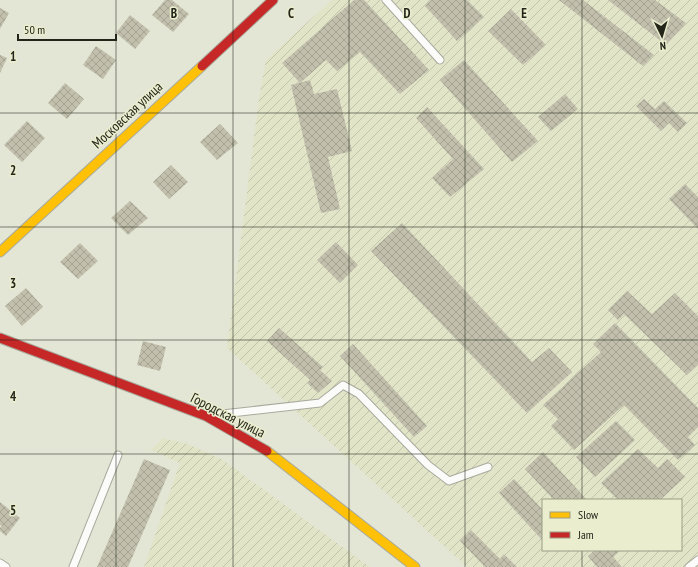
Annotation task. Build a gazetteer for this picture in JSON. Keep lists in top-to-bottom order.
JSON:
{
  "streets": {
    "street": ["Московская улица", "Городская улица"]
  },
  "legend": ["Slow", "Jam"],
  "scale_bar": "50 m",
  "north": "bottom",
  "grid": {
    "columns": [
      "B",
      "C",
      "D",
      "E"
    ],
    "rows": [
      "1",
      "2",
      "3",
      "4",
      "5"
    ]
  }
}
